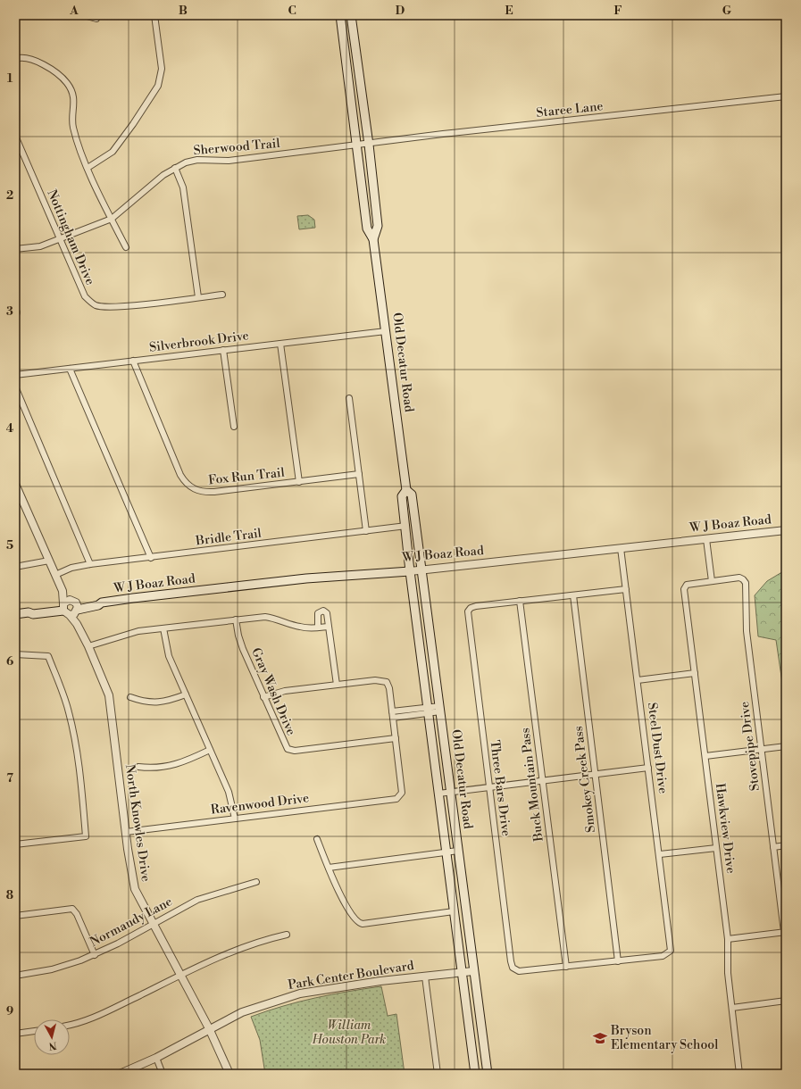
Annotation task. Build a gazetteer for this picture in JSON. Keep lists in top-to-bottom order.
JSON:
{
  "streets": {
    "main road": ["Old Decatur Road", "W J Boaz Road"],
    "street": [
      "Staree Lane",
      "Sherwood Trail",
      "Nottingham Drive",
      "Silverbrook Drive",
      "Fox Run Trail",
      "Bridle Trail",
      "Gray Wash Drive",
      "Stovepipe Drive",
      "Steel Dust Drive",
      "Smokey Creek Pass",
      "Buck Mountain Pass",
      "Three Bars Drive",
      "Ravenwood Drive",
      "North Knowles Drive",
      "Hawkview Drive",
      "Normandy Lane",
      "Park Center Boulevard"
    ]
  },
  "crossings": [
    ["Staree Lane", "Sherwood Trail"],
    ["Staree Lane", "Old Decatur Road"],
    ["Sherwood Trail", "Nottingham Drive"],
    ["Sherwood Trail", "Old Decatur Road"],
    ["Silverbrook Drive", "Old Decatur Road"],
    ["Silverbrook Drive", "Fox Run Trail"],
    ["Old Decatur Road", "W J Boaz Road"],
    ["Old Decatur Road", "Bridle Trail"],
    ["Old Decatur Road", "Park Center Boulevard"],
    ["W J Boaz Road", "Steel Dust Drive"],
    ["W J Boaz Road", "North Knowles Drive"],
    ["Gray Wash Drive", "Ravenwood Drive"],
    ["Stovepipe Drive", "Hawkview Drive"],
    ["Steel Dust Drive", "Smokey Creek Pass"],
    ["Buck Mountain Pass", "Three Bars Drive"],
    ["Ravenwood Drive", "North Knowles Drive"],
    ["North Knowles Drive", "Normandy Lane"],
    ["North Knowles Drive", "Park Center Boulevard"]
  ],
  "parks": ["William Houston Park"],
  "places": {
    "school or university": ["Bryson Elementary School"]
  },
  "north": "bottom",
  "grid": {
    "columns": [
      "A",
      "B",
      "C",
      "D",
      "E",
      "F",
      "G"
    ],
    "rows": [
      "1",
      "2",
      "3",
      "4",
      "5",
      "6",
      "7",
      "8",
      "9"
    ]
  }
}
